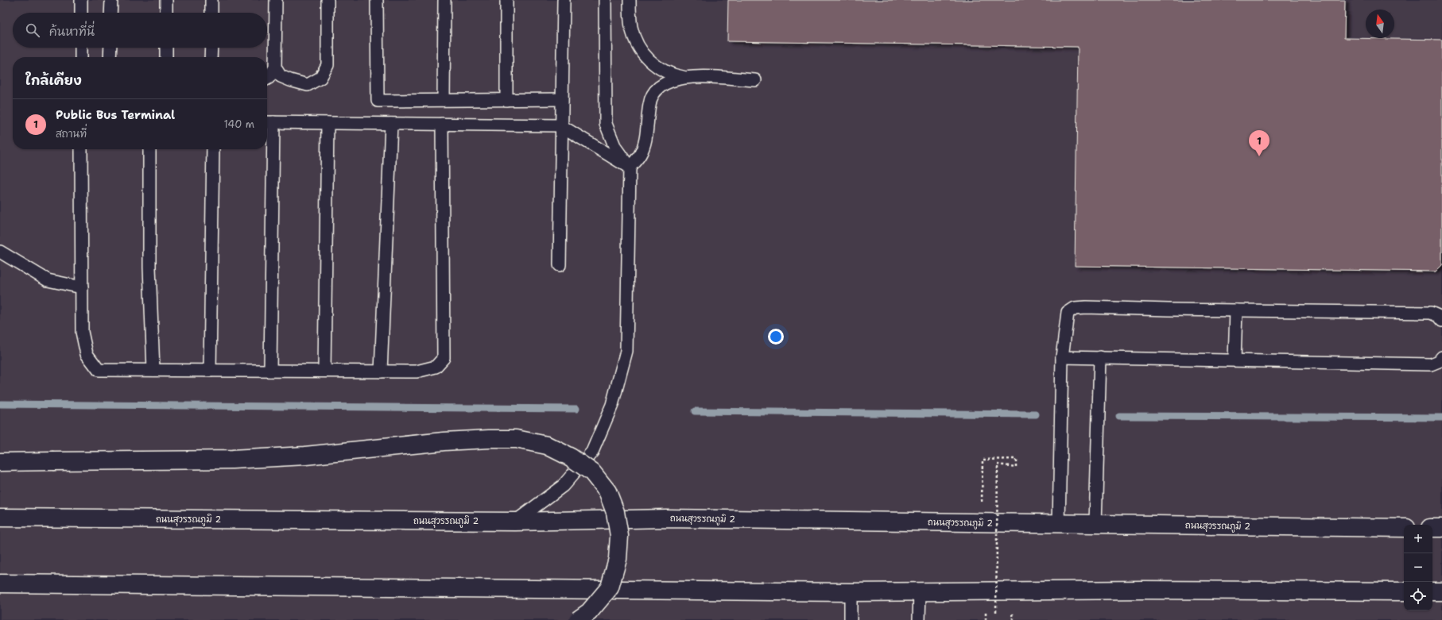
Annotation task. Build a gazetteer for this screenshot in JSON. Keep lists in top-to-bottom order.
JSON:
{
  "streets": {
    "street": ["ถนนสุวรรณภูมิ 2"]
  },
  "north": "top",
  "page": {
    "search": "ค้นหาที่นี่",
    "heading": "ใกล้เคียง",
    "list": [
      {
        "mark": "1",
        "name": "Public Bus Terminal",
        "note": "สถานที่",
        "value": "140 m"
      }
    ],
    "pins": "1",
    "map_buttons": ["+", "−"]
  }
}
